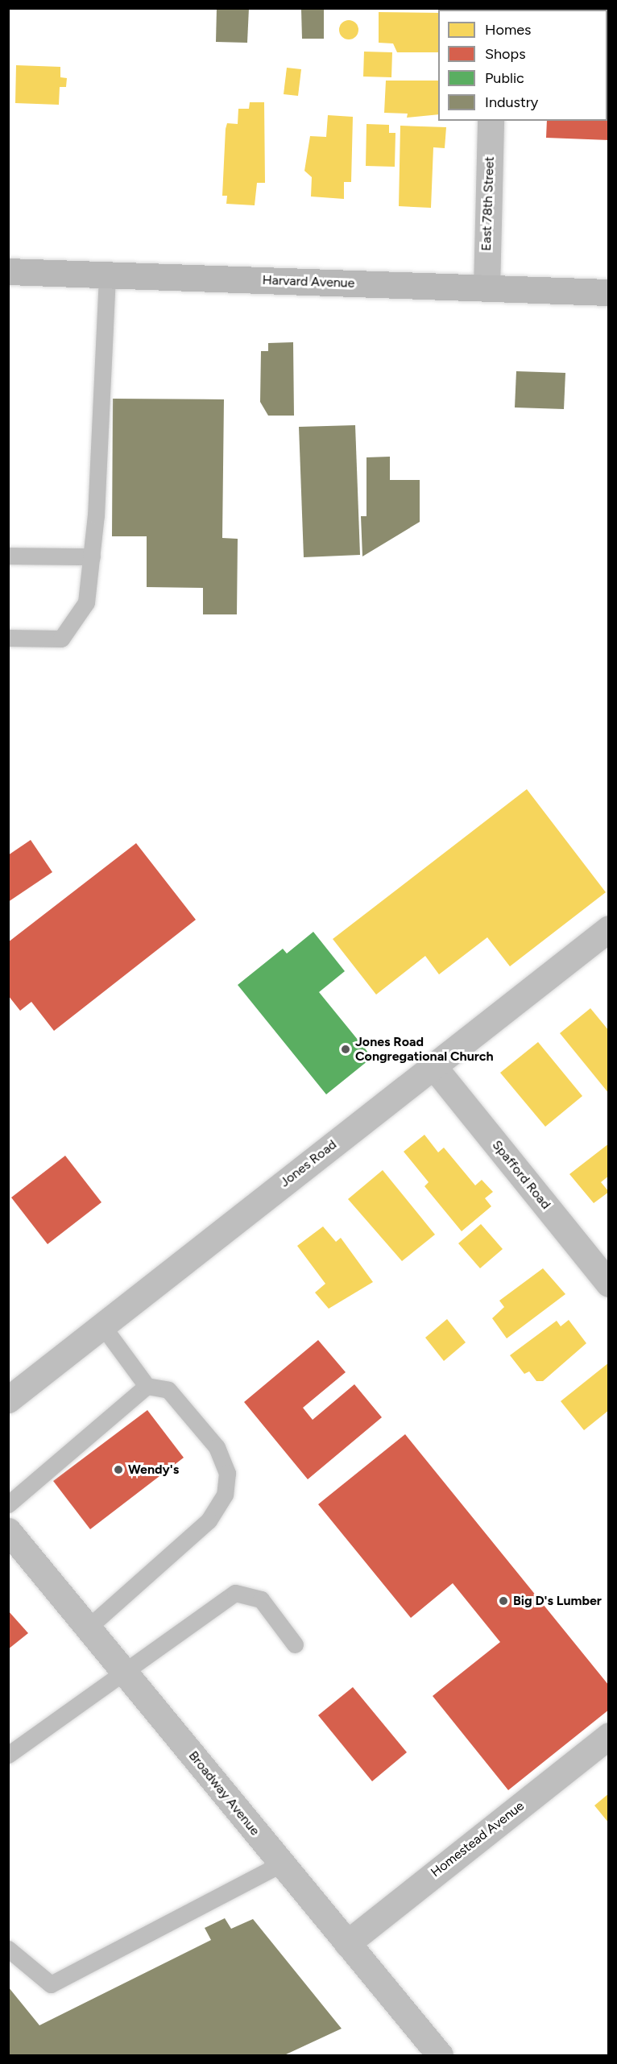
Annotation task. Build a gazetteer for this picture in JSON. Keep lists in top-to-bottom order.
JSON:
{
  "streets": {
    "main road": ["Harvard Avenue"],
    "street": [
      "East 78th Street",
      "Jones Road",
      "Spafford Road",
      "Broadway Avenue",
      "Homestead Avenue"
    ]
  },
  "crossings": [
    ["East 78th Street", "Harvard Avenue"],
    ["Jones Road", "Spafford Road"],
    ["Broadway Avenue", "Homestead Avenue"]
  ],
  "places": ["Jones Road Congregational Church", "Wendy's", "Big D's Lumber"],
  "legend": [
    "Homes",
    "Shops",
    "Public",
    "Industry"
  ]
}
